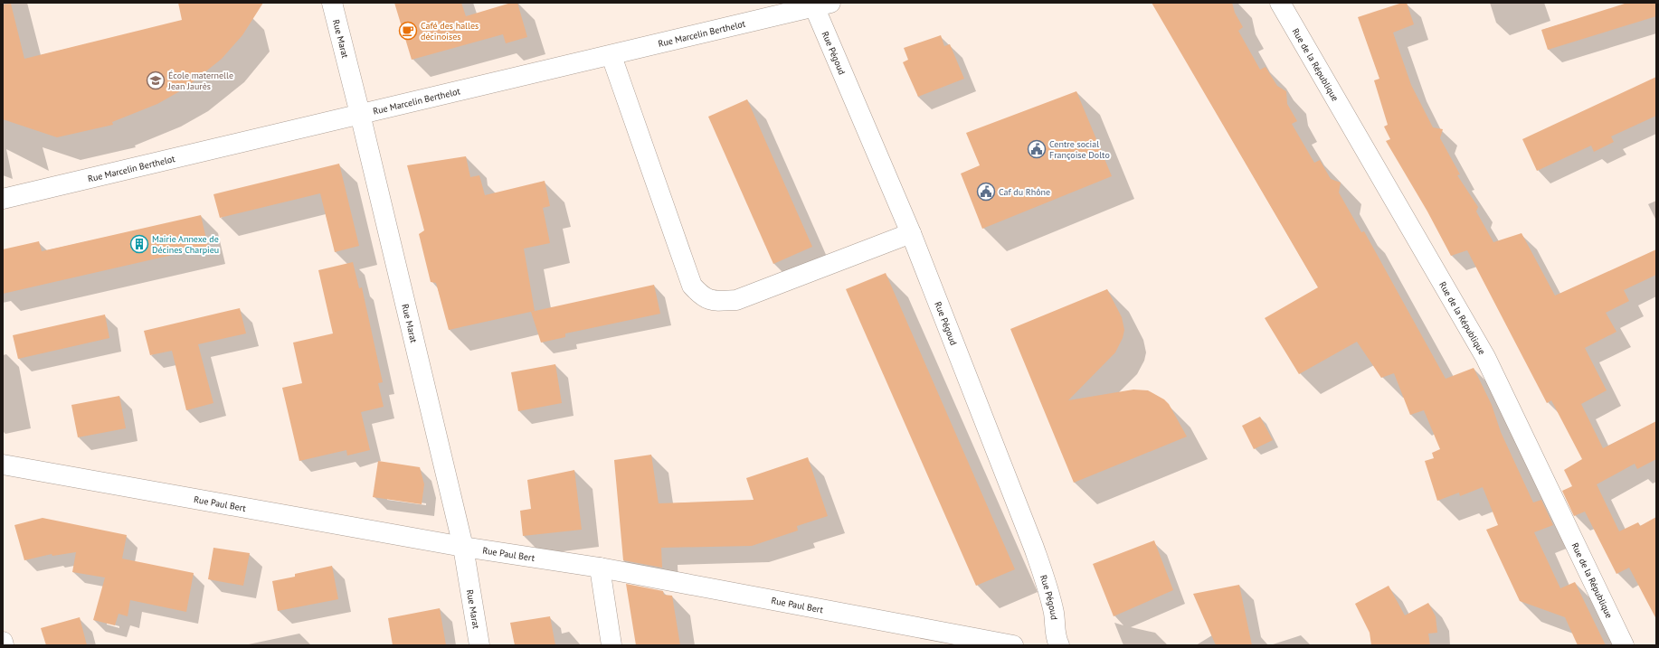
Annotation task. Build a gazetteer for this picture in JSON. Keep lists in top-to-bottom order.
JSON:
{
  "streets": {
    "street": [
      "Rue Marcelin Berthelot",
      "Rue Marat",
      "Rue Pégoud",
      "Rue de la République",
      "Rue Paul Bert"
    ]
  },
  "crossings": [
    ["Rue Marcelin Berthelot", "Rue Marat"],
    ["Rue Marcelin Berthelot", "Rue Pégoud"],
    ["Rue Marat", "Rue Paul Bert"]
  ],
  "places": {
    "cafe": ["Café des halles décinoises"],
    "school or university": ["École maternelle Jean Jaurès"],
    "public building": ["Centre social Françoise Dolto", "Caf du Rhône"],
    "building": ["Mairie Annexe de Décines Charpieu"]
  }
}
